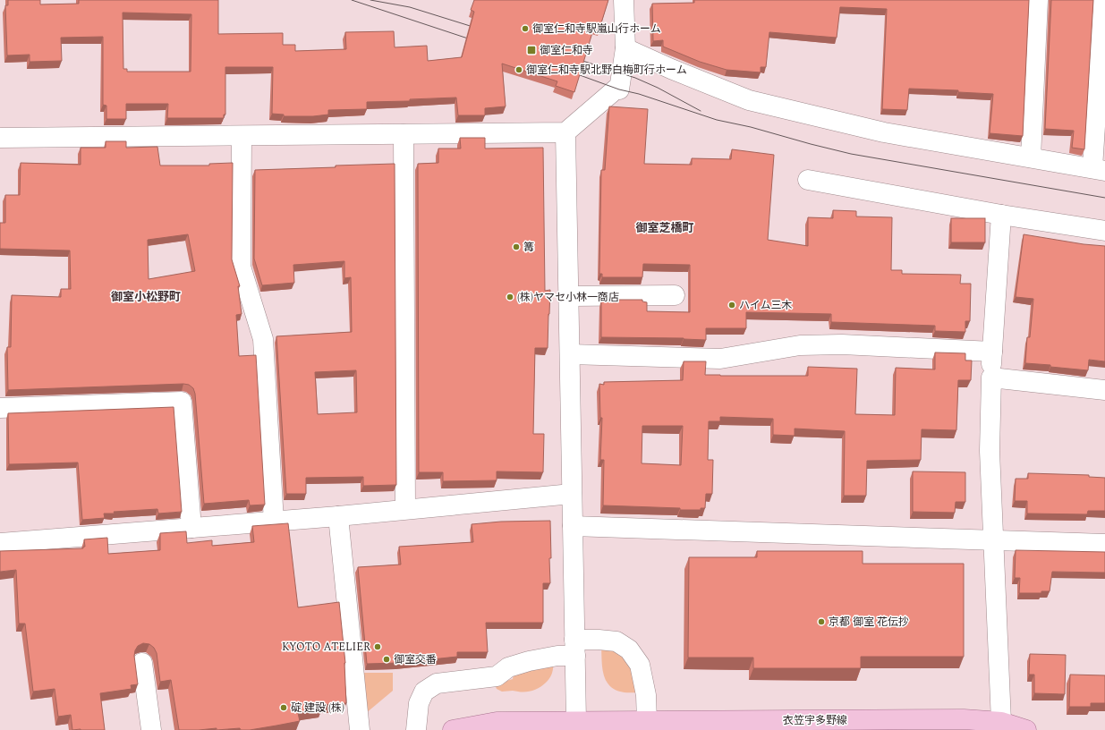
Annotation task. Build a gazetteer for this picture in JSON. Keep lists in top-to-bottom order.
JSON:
{
  "streets": {
    "main road": ["衣笠宇多野線"]
  },
  "districts": ["御室芝橋町", "御室小松野町"],
  "places": {
    "other": [
      "御室仁和寺駅嵐山行ホーム",
      "御室仁和寺駅北野白梅町行ホーム",
      "篝",
      "(株)ヤマセ小林一商店",
      "ハイム三木",
      "京都 御室 花伝抄",
      "KYOTO ATELIER",
      "御室交番",
      "碇 建設 (株)"
    ],
    "transit": ["御室仁和寺"]
  }
}
